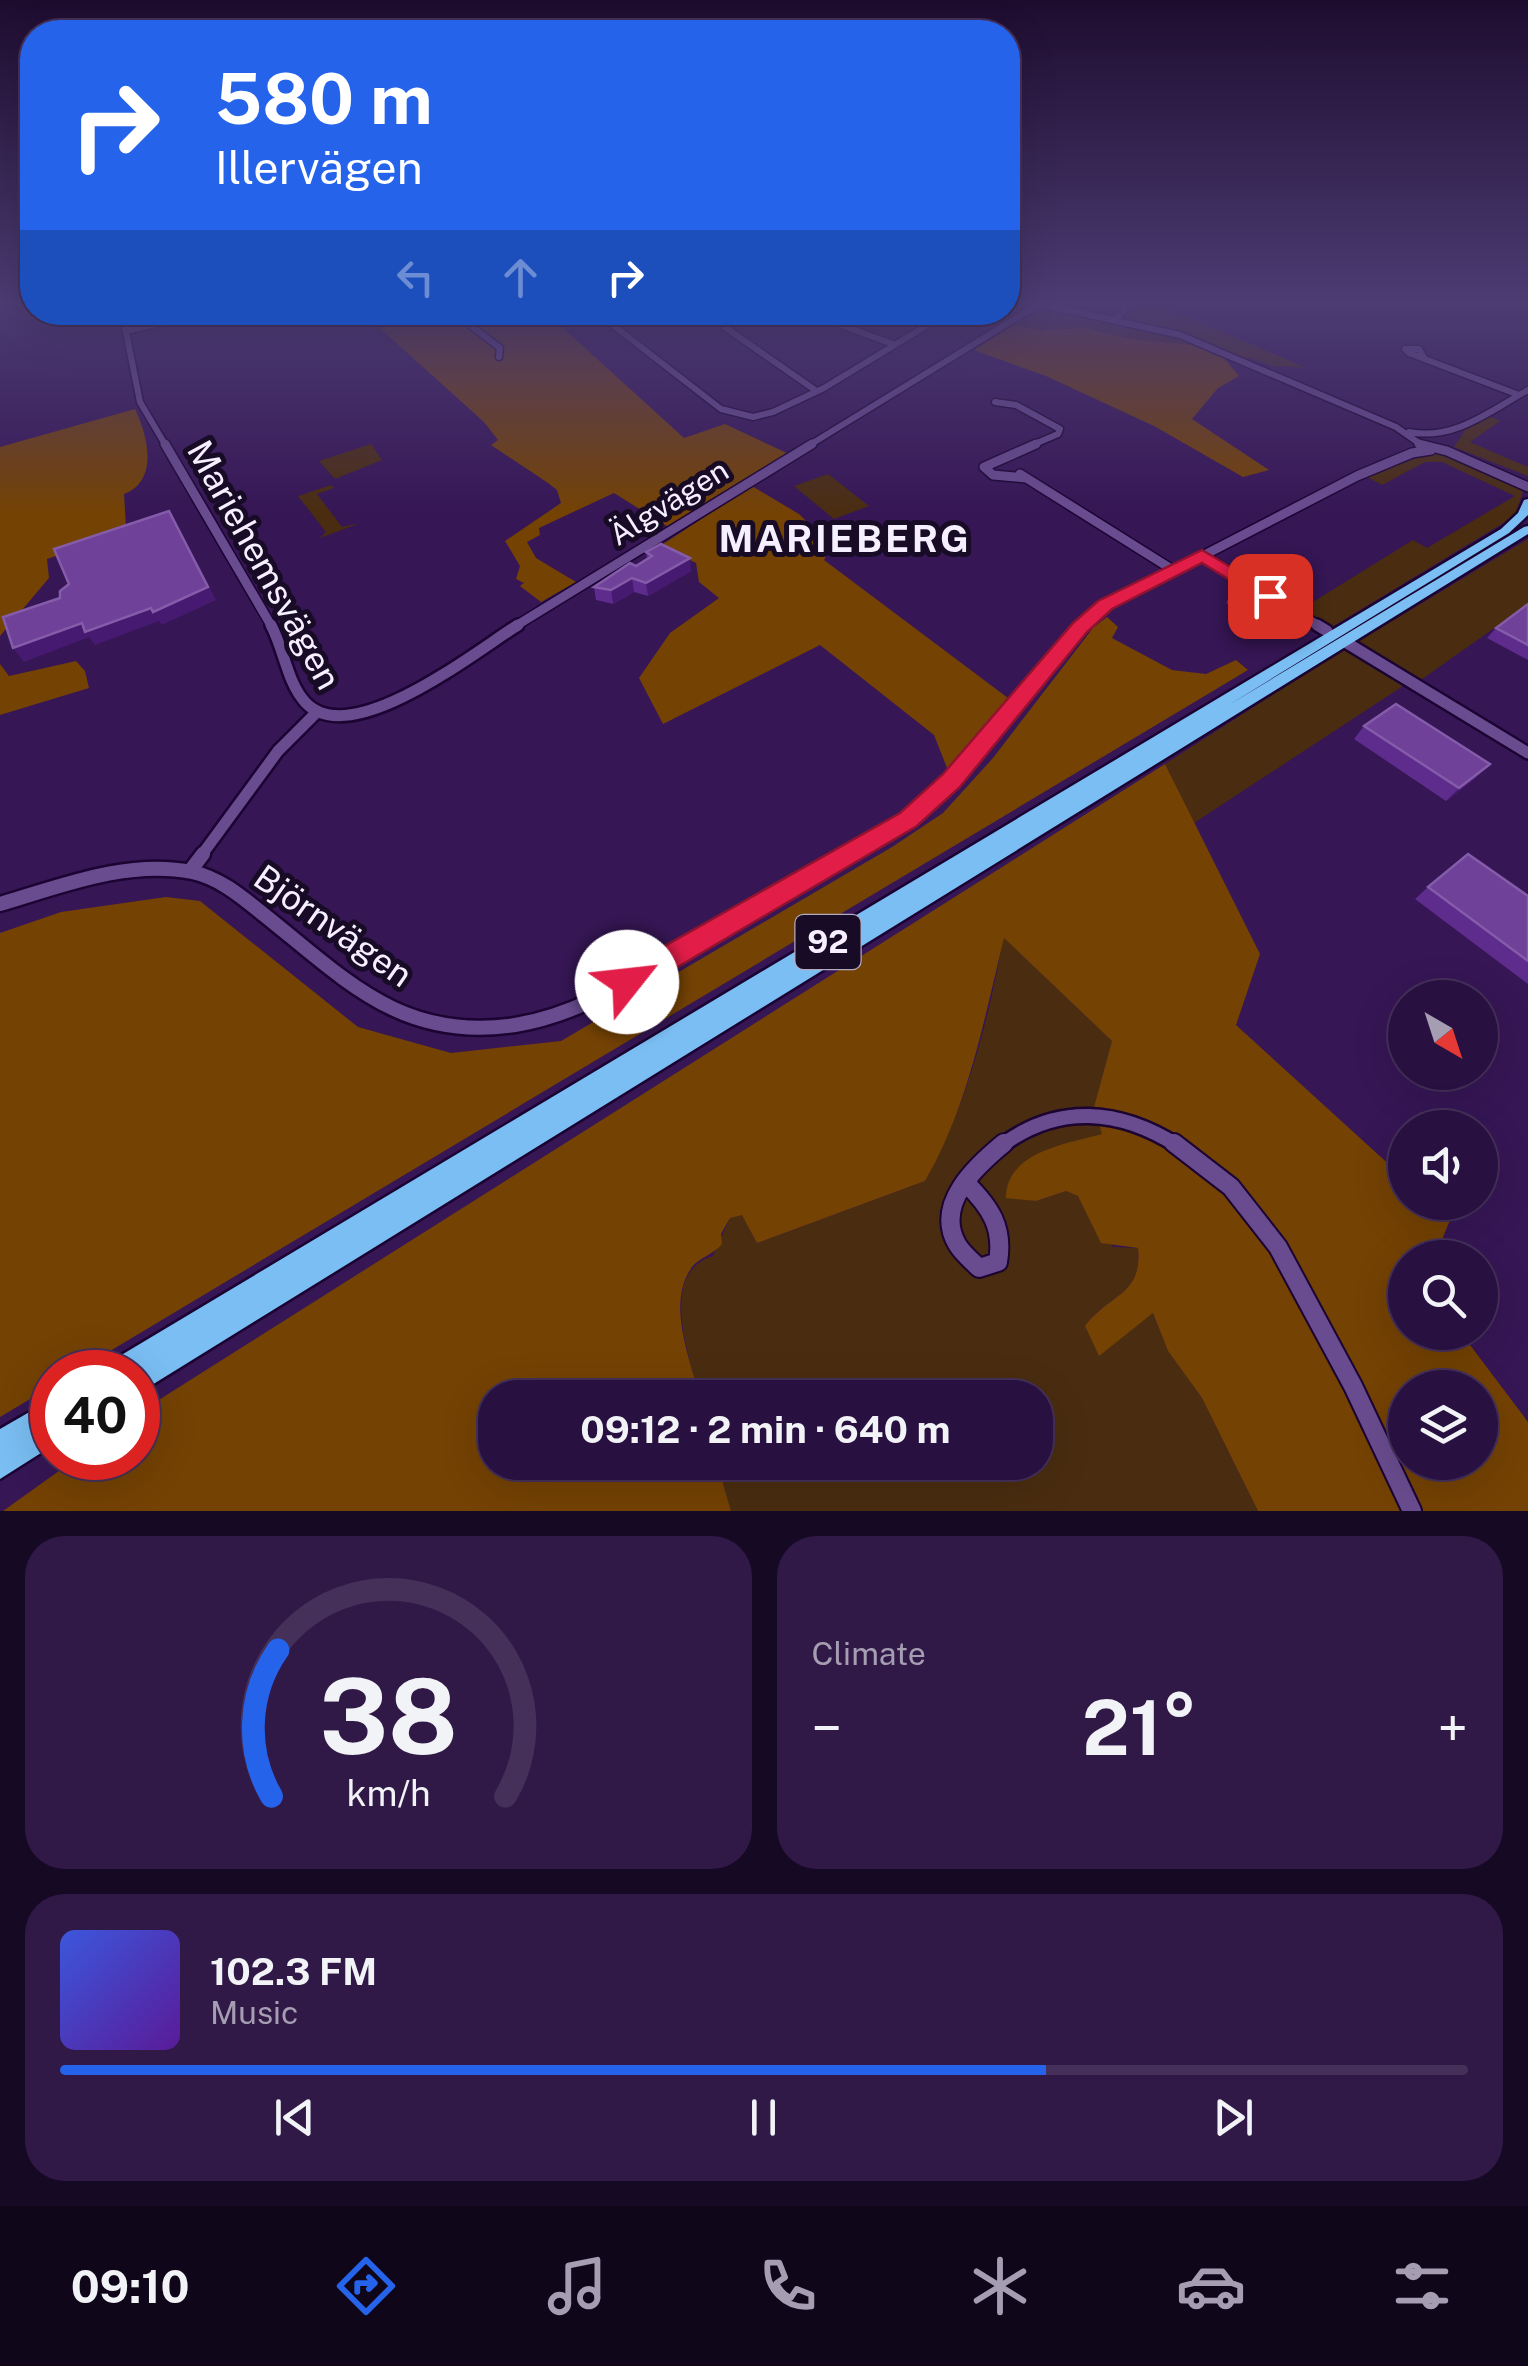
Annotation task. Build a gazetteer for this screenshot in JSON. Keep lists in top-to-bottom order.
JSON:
{
  "streets": {
    "highway": ["92"],
    "street": ["Älgvägen", "Mariehemsvägen", "Björnvägen"]
  },
  "crossings": [
    ["Älgvägen", "Mariehemsvägen"],
    ["Mariehemsvägen", "Björnvägen"]
  ],
  "districts": ["MARIEBERG"],
  "north": "bottom right",
  "page": {
    "turn": ["580 m", "Illervägen"],
    "limit": "40",
    "trip": "09:12 · 2 min · 640 m",
    "tile": "Climate",
    "heat": ["−", "21°", "+"],
    "song": ["102.3 FM", "Music"],
    "tabs": "09:10",
    "gauge": ["38", "km/h"]
  }
}
